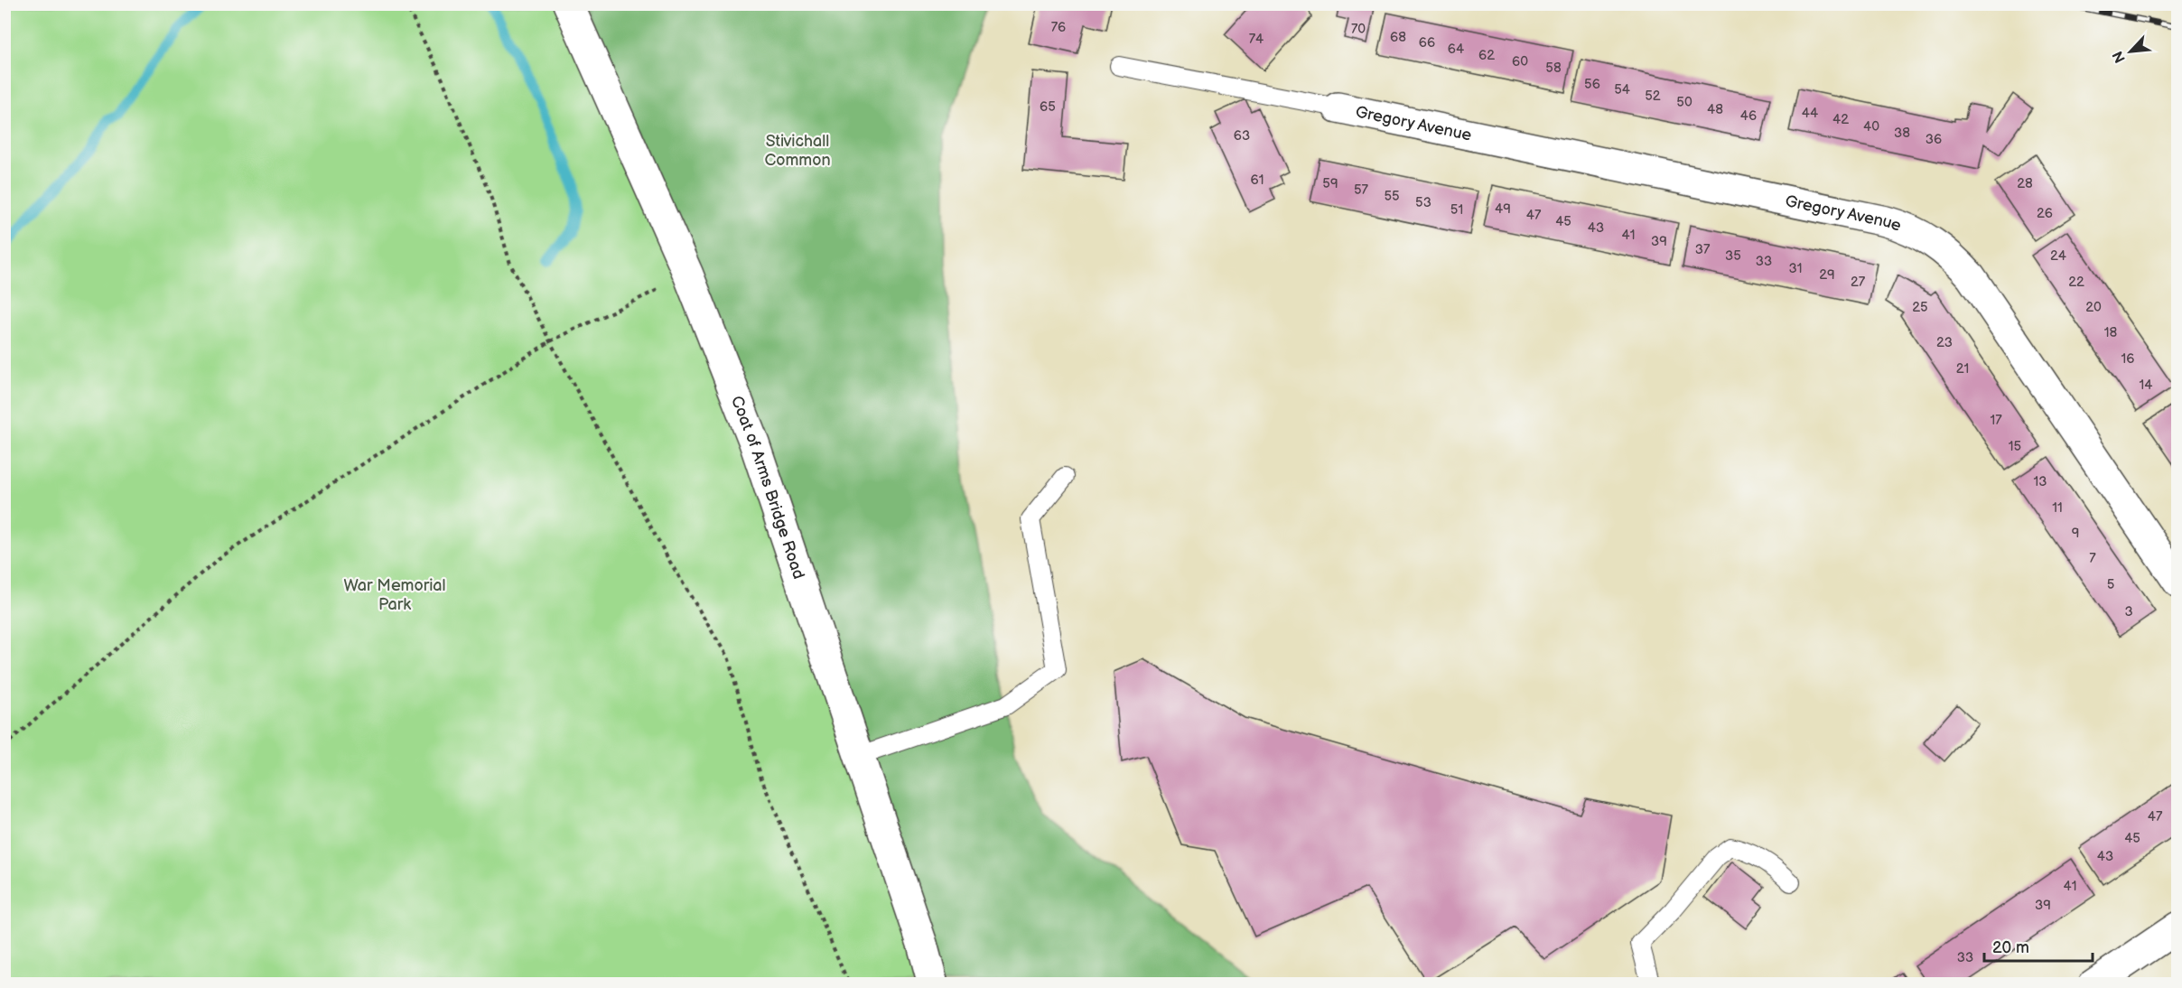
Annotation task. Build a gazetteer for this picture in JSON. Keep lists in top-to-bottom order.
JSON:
{
  "streets": {
    "street": ["Gregory Avenue", "Coat of Arms Bridge Road"]
  },
  "parks": ["Stivichall Common", "War Memorial Park"],
  "house_numbers": [
    "76",
    "70",
    "68",
    "74",
    "66",
    "64",
    "62",
    "60",
    "58",
    "56",
    "54",
    "52",
    "50",
    "65",
    "48",
    "44",
    "46",
    "42",
    "40",
    "38",
    "63",
    "36",
    "61",
    "59",
    "28",
    "57",
    "55",
    "53",
    "49",
    "51",
    "26",
    "47",
    "45",
    "43",
    "41",
    "39",
    "37",
    "35",
    "24",
    "33",
    "31",
    "29",
    "27",
    "22",
    "25",
    "20",
    "18",
    "23",
    "16",
    "21",
    "14",
    "17",
    "15",
    "13",
    "11",
    "9",
    "7",
    "5",
    "3",
    "47",
    "45",
    "43",
    "41",
    "39",
    "33"
  ],
  "scale_bar": "20 m",
  "north": "bottom left"
}
